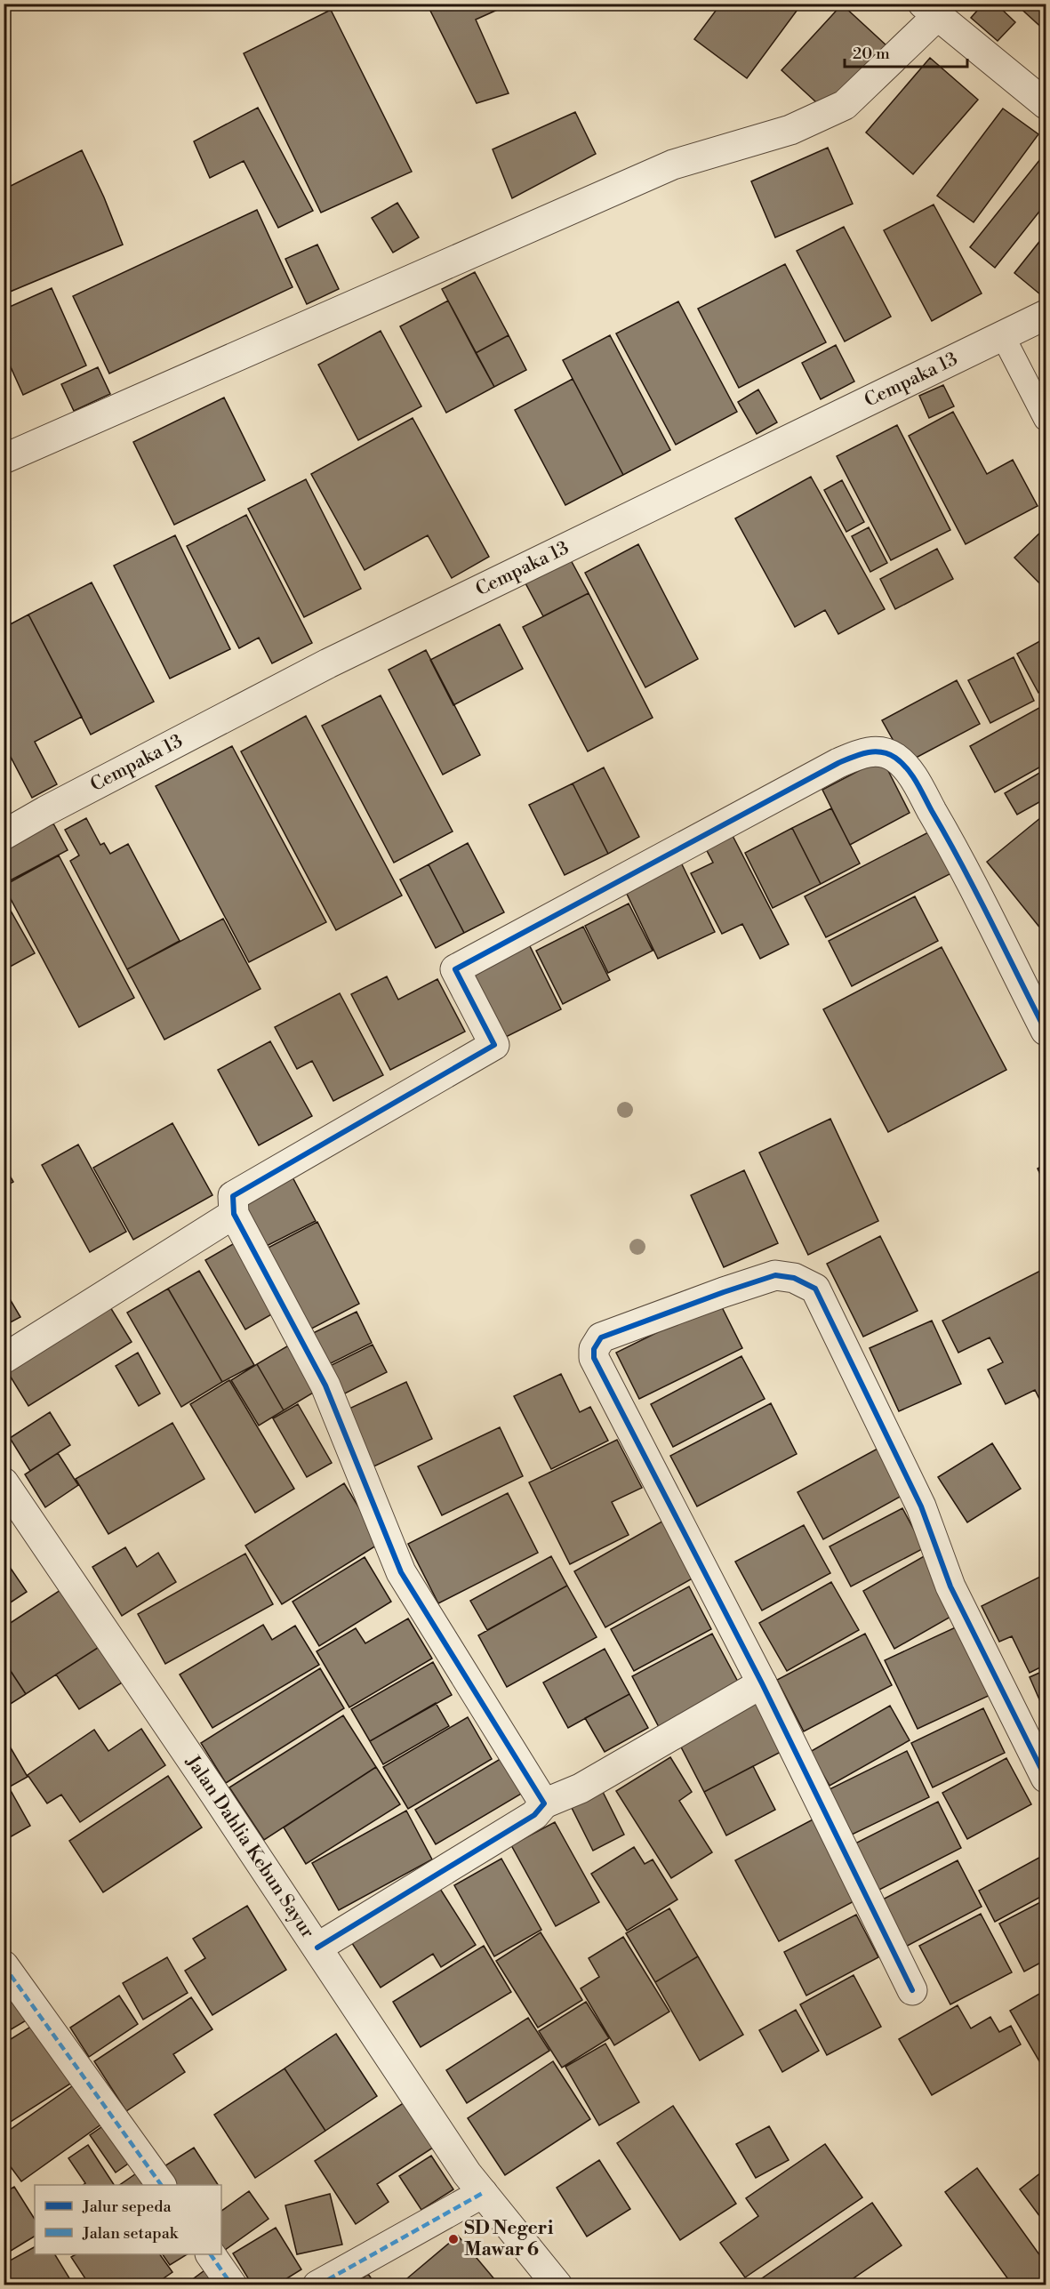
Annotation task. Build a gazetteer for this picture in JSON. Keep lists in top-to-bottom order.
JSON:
{
  "streets": {
    "street": ["Cempaka 13", "Jalan Dahlia Kebun Sayur"]
  },
  "places": ["SD Negeri Mawar 6"],
  "legend": ["Jalur sepeda", "Jalan setapak"],
  "scale_bar": "20 m"
}
